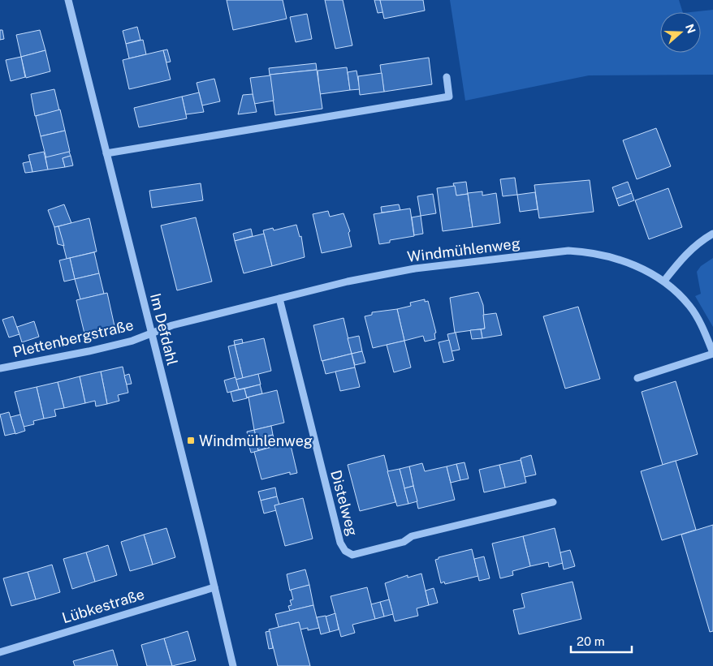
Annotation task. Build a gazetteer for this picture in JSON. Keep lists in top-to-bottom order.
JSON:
{
  "streets": {
    "street": [
      "Windmühlenweg",
      "Im Defdahl",
      "Plettenbergstraße",
      "Distelweg",
      "Lübkestraße"
    ]
  },
  "crossings": [
    ["Windmühlenweg", "Im Defdahl"],
    ["Windmühlenweg", "Plettenbergstraße"],
    ["Windmühlenweg", "Distelweg"],
    ["Im Defdahl", "Plettenbergstraße"],
    ["Im Defdahl", "Lübkestraße"]
  ],
  "places": {
    "transit": ["Windmühlenweg"]
  },
  "scale_bar": "20 m",
  "north": "right"
}
